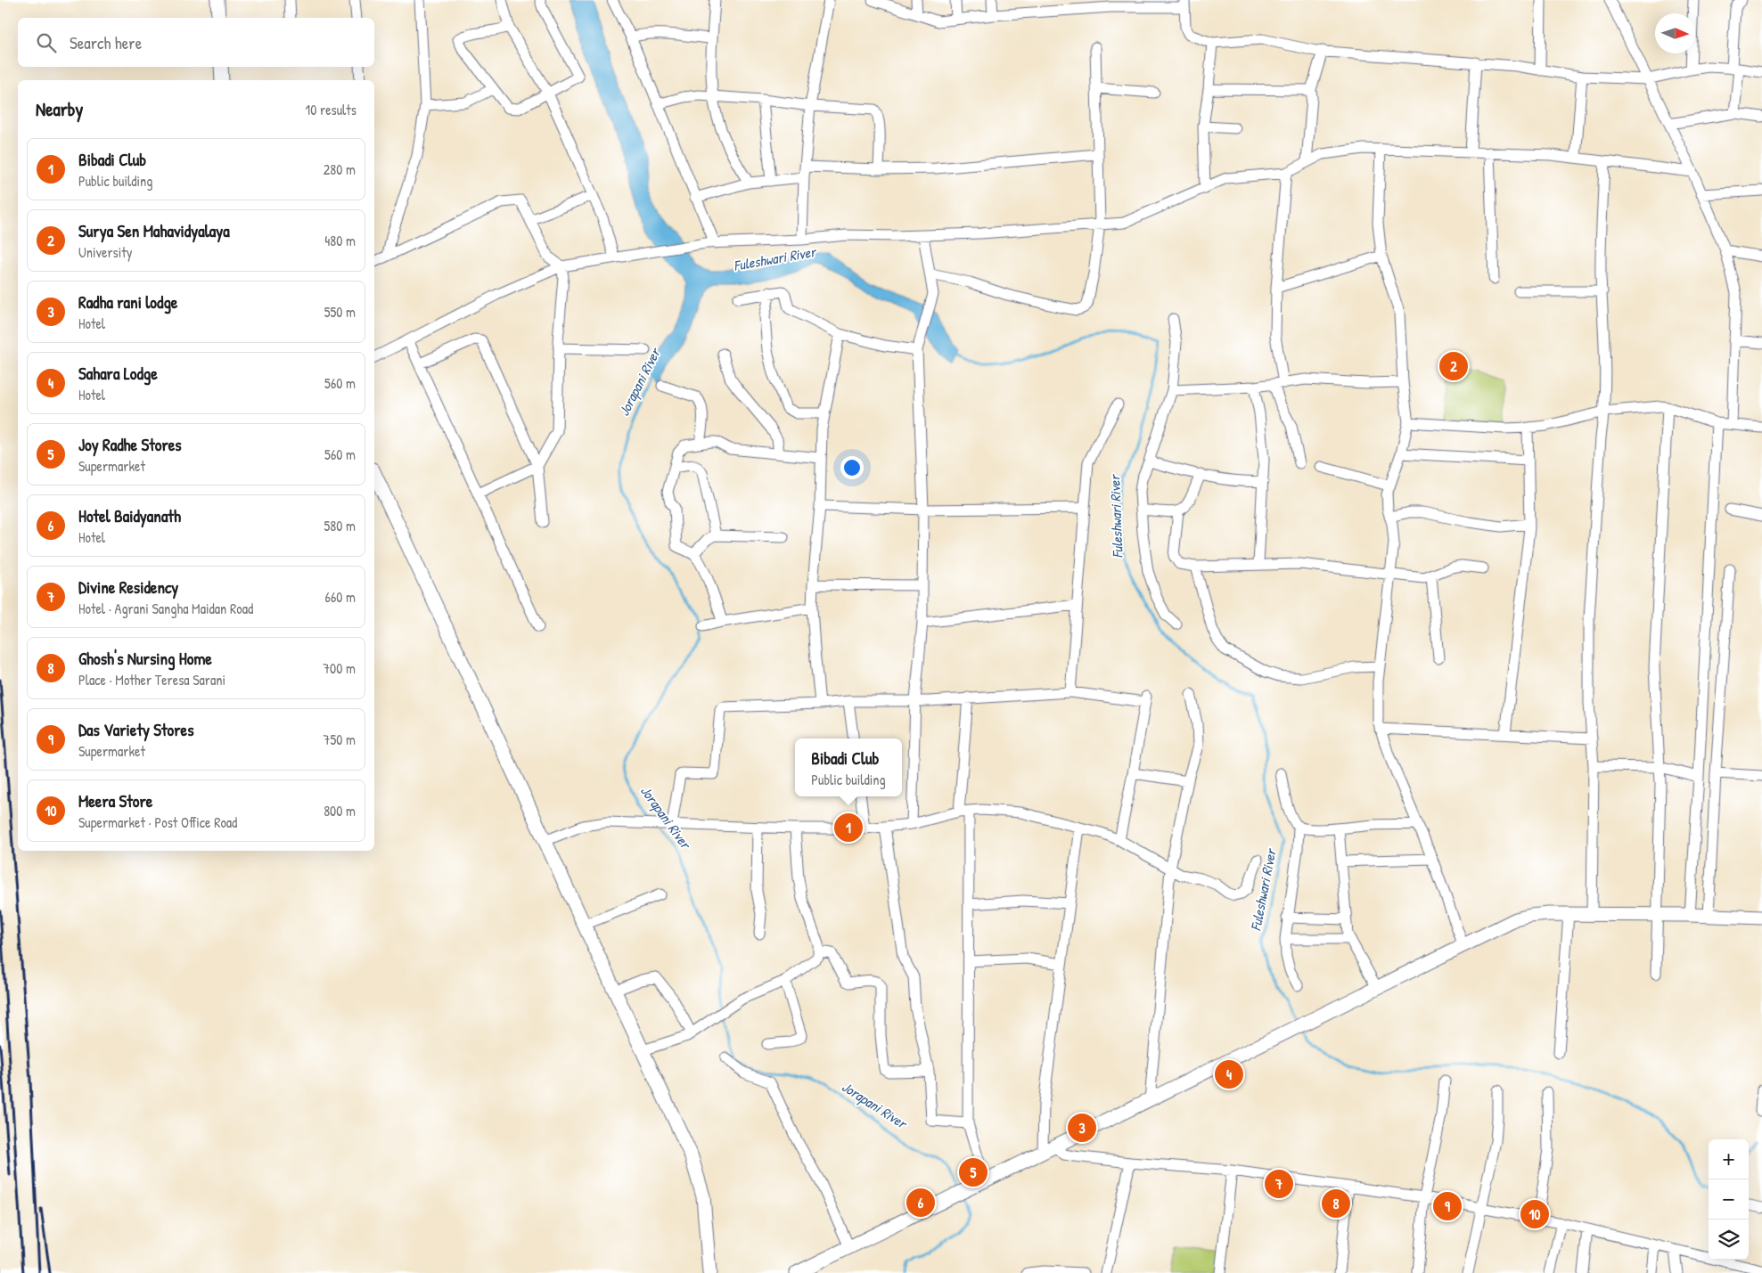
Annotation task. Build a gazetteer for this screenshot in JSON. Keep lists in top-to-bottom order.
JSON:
{
  "water": ["Fuleshwari River", "Jorapani River"],
  "north": "right",
  "page": {
    "search": "Search here",
    "heading": ["Nearby", "10 results"],
    "list": [
      {
        "mark": "1",
        "name": "Bibadi Club",
        "note": "Public building",
        "value": "280 m"
      },
      {
        "mark": "2",
        "name": "Surya Sen Mahavidyalaya",
        "note": "University",
        "value": "480 m"
      },
      {
        "mark": "3",
        "name": "Radha rani lodge",
        "note": "Hotel",
        "value": "550 m"
      },
      {
        "mark": "4",
        "name": "Sahara Lodge",
        "note": "Hotel",
        "value": "560 m"
      },
      {
        "mark": "5",
        "name": "Joy Radhe Stores",
        "note": "Supermarket",
        "value": "560 m"
      },
      {
        "mark": "6",
        "name": "Hotel Baidyanath",
        "note": "Hotel",
        "value": "580 m"
      },
      {
        "mark": "7",
        "name": "Divine Residency",
        "note": "Hotel · Agrani Sangha Maidan Road",
        "value": "660 m"
      },
      {
        "mark": "8",
        "name": "Ghosh's Nursing Home",
        "note": "Place · Mother Teresa Sarani",
        "value": "700 m"
      },
      {
        "mark": "9",
        "name": "Das Variety Stores",
        "note": "Supermarket",
        "value": "750 m"
      },
      {
        "mark": "10",
        "name": "Meera Store",
        "note": "Supermarket · Post Office Road",
        "value": "800 m"
      }
    ],
    "pins": [
      "2",
      "1",
      "4",
      "3",
      "5",
      "7",
      "6",
      "8",
      "9",
      "10"
    ],
    "popup": ["Bibadi Club", "Public building"],
    "map_buttons": ["+", "−"]
  }
}
